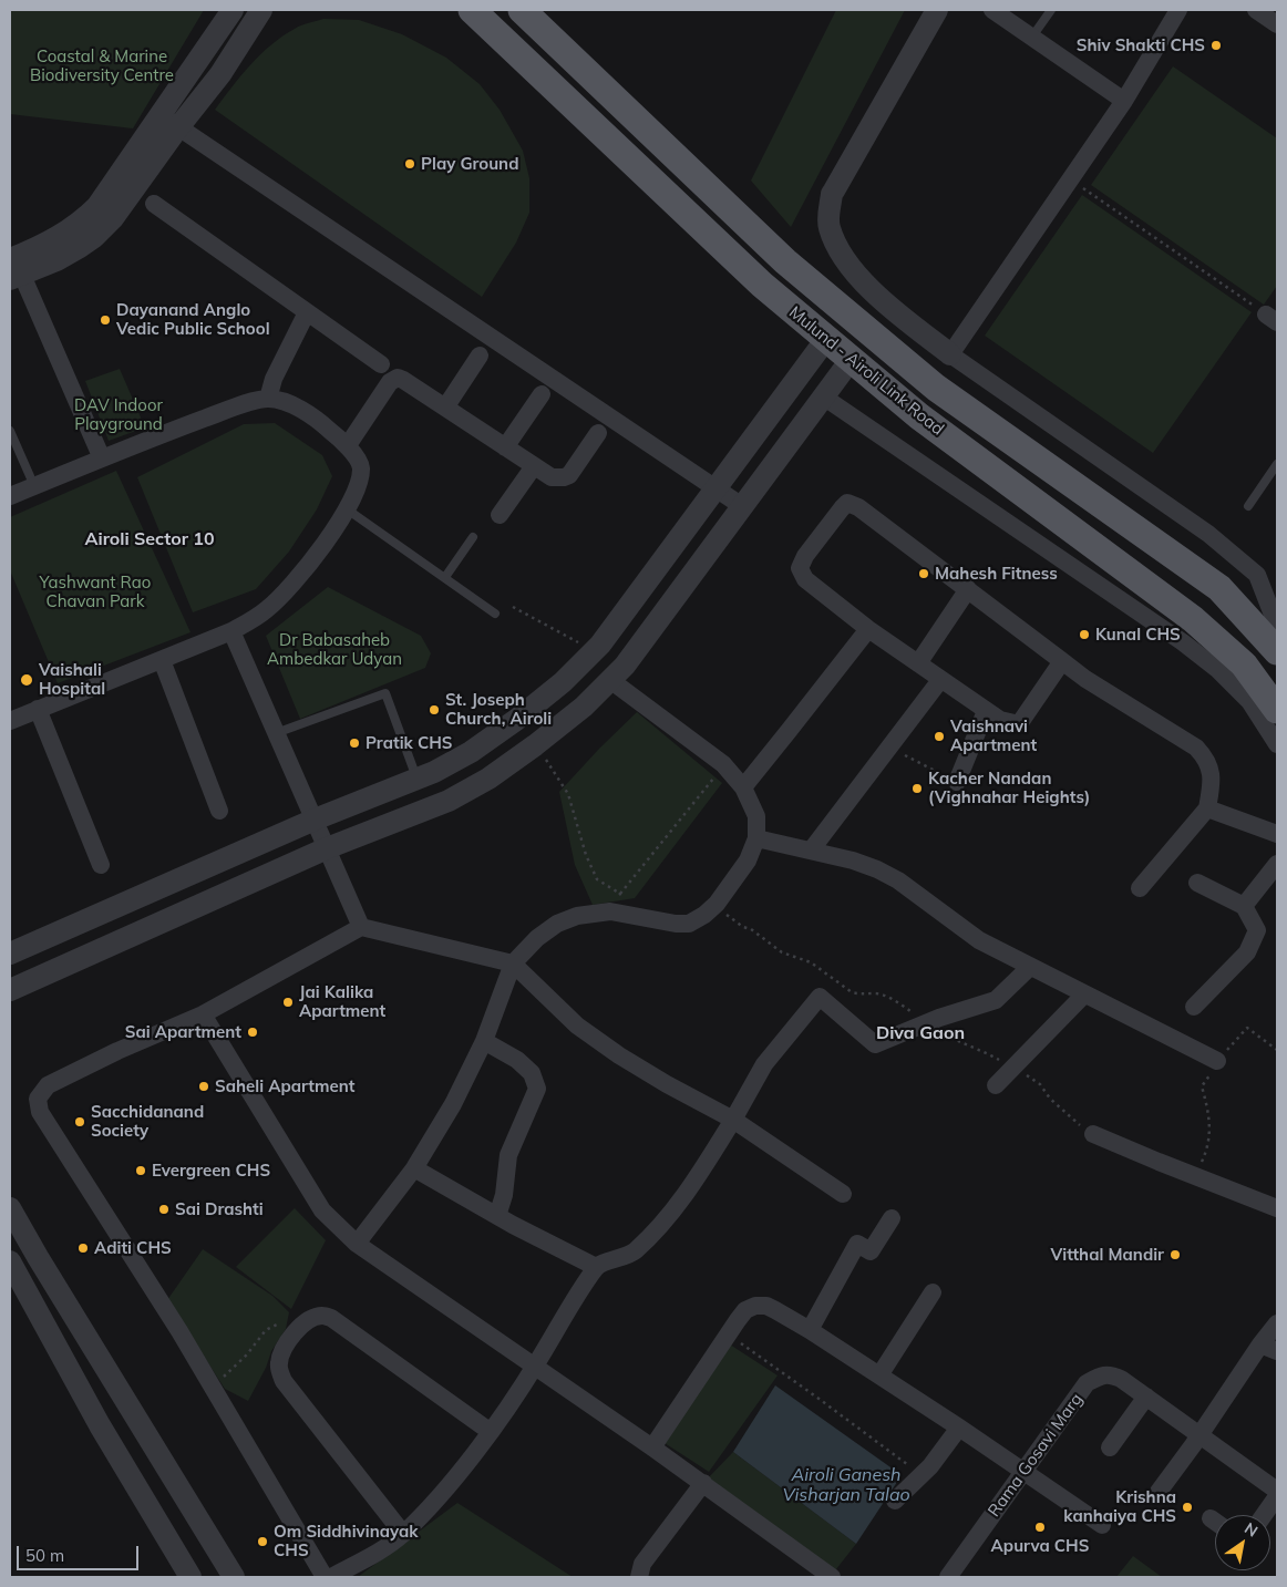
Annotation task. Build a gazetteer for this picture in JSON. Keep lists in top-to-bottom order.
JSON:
{
  "streets": {
    "main road": ["Mulund - Airoli Link Road"],
    "street": ["Rama Gosavi Marg"]
  },
  "districts": ["Airoli Sector 10", "Diva Gaon"],
  "water": ["Airoli Ganesh Visharjan Talao"],
  "parks": [
    "Coastal & Marine Biodiversity Centre",
    "DAV Indoor Playground",
    "Yashwant Rao Chavan Park",
    "Dr Babasaheb Ambedkar Udyan"
  ],
  "places": [
    "Shiv Shakti CHS",
    "Play Ground",
    "Dayanand Anglo Vedic Public School",
    "Mahesh Fitness",
    "Kunal CHS",
    "Vaishali Hospital",
    "St. Joseph Church, Airoli",
    "Vaishnavi Apartment",
    "Pratik CHS",
    "Kacher Nandan (Vighnahar Heights)",
    "Jai Kalika Apartment",
    "Sai Apartment",
    "Saheli Apartment",
    "Sacchidanand Society",
    "Evergreen CHS",
    "Sai Drashti",
    "Aditi CHS",
    "Vitthal Mandir",
    "Krishna kanhaiya CHS",
    "Apurva CHS",
    "Om Siddhivinayak CHS"
  ],
  "scale_bar": "50 m",
  "north": "top right"
}
